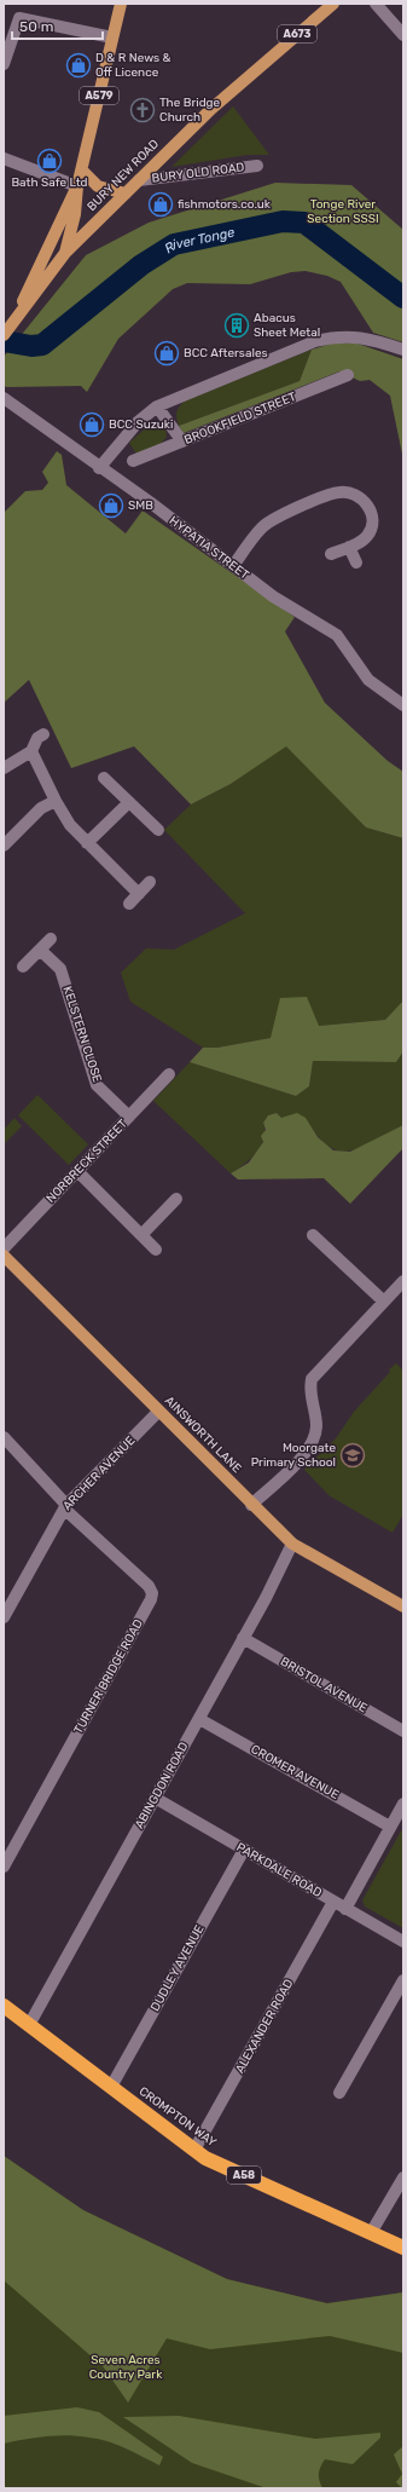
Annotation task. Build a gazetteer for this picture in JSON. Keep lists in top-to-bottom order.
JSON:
{
  "streets": {
    "highway": ["CROMPTON WAY", "A58"],
    "main road": [
      "A673",
      "A579",
      "BURY NEW ROAD",
      "AINSWORTH LANE"
    ],
    "street": [
      "BURY OLD ROAD",
      "BROOKFIELD STREET",
      "HYPATIA STREET",
      "KELSTERN CLOSE",
      "NORBRECK STREET",
      "ARCHER AVENUE",
      "TURNER BRIDGE ROAD",
      "BRISTOL AVENUE",
      "CROMER AVENUE",
      "ABINGDON ROAD",
      "PARKDALE ROAD",
      "DUDLEY AVENUE",
      "ALEXANDER ROAD"
    ]
  },
  "crossings": [
    ["A579", "BURY NEW ROAD"],
    ["BURY OLD ROAD", "BURY NEW ROAD"],
    ["KELSTERN CLOSE", "NORBRECK STREET"],
    ["AINSWORTH LANE", "ARCHER AVENUE"],
    ["AINSWORTH LANE", "ABINGDON ROAD"],
    ["ARCHER AVENUE", "TURNER BRIDGE ROAD"],
    ["BRISTOL AVENUE", "ABINGDON ROAD"],
    ["CROMER AVENUE", "ABINGDON ROAD"],
    ["ABINGDON ROAD", "PARKDALE ROAD"],
    ["ABINGDON ROAD", "CROMPTON WAY"],
    ["PARKDALE ROAD", "DUDLEY AVENUE"],
    ["PARKDALE ROAD", "ALEXANDER ROAD"],
    ["DUDLEY AVENUE", "CROMPTON WAY"],
    ["ALEXANDER ROAD", "CROMPTON WAY"]
  ],
  "water": ["River Tonge"],
  "parks": ["Tonge River Section SSSI", "Seven Acres Country Park"],
  "places": {
    "shop": [
      "D & R News & Off Licence",
      "Bath Safe Ltd",
      "fishmotors.co.uk",
      "BCC Aftersales",
      "BCC Suzuki",
      "SMB"
    ],
    "church": ["The Bridge Church"],
    "building": ["Abacus Sheet Metal"],
    "school or university": ["Moorgate Primary School"]
  },
  "scale_bar": "50 m"
}
